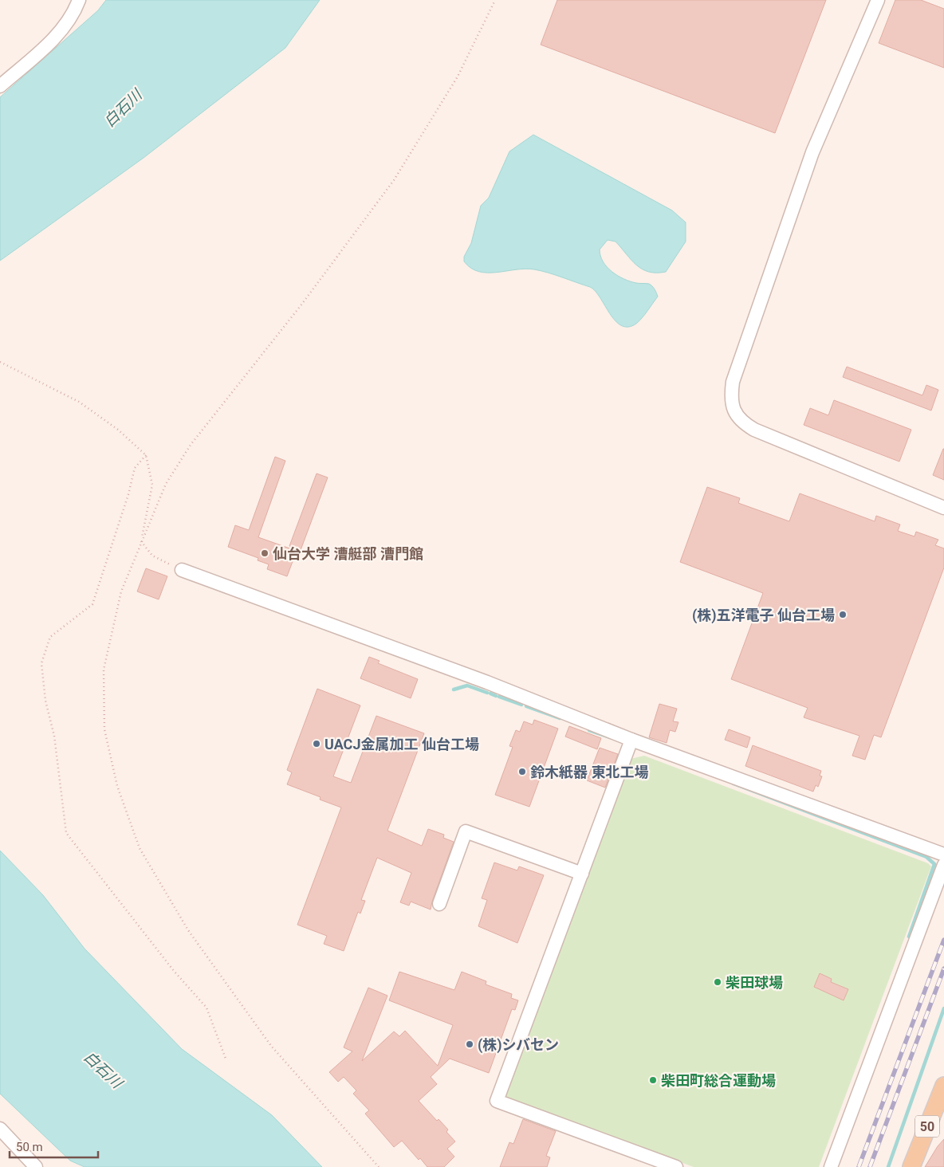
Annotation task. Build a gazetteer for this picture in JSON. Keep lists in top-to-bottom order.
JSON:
{
  "streets": {
    "main road": ["50"]
  },
  "water": ["白石川"],
  "places": [
    "仙台大学 漕艇部 漕門館",
    "(株)五洋電子 仙台工場",
    "UACJ金属加工 仙台工場",
    "鈴木紙器 東北工場",
    "柴田球場",
    "(株)シバセン",
    "柴田町総合運動場"
  ],
  "scale_bar": "50 m"
}
